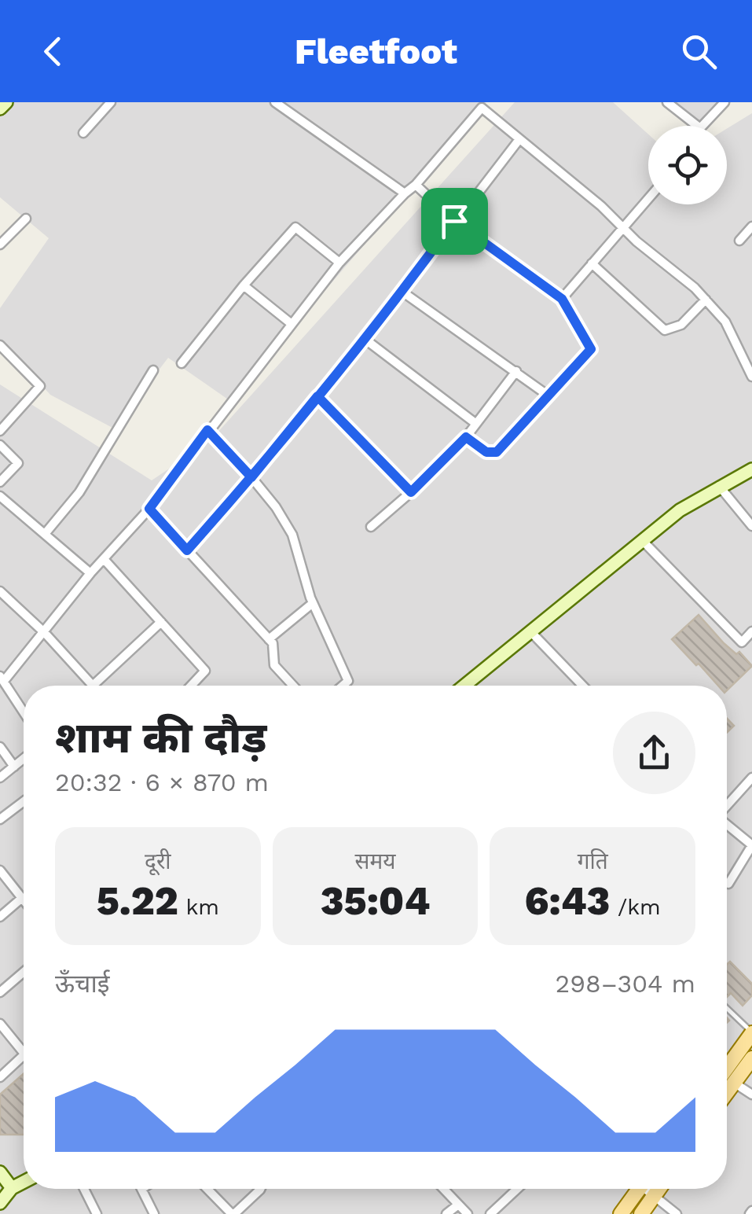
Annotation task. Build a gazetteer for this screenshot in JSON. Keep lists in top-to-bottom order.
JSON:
{
  "page": {
    "header": "Fleetfoot",
    "heading": ["शाम की दौड़", "20:32 · 6 × 870 m"],
    "stats": [
      ["दूरी", "5.22 km"],
      ["समय", "35:04"],
      ["गति", "6:43 /km"]
    ],
    "chart": ["ऊँचाई", "298–304 m"]
  }
}
